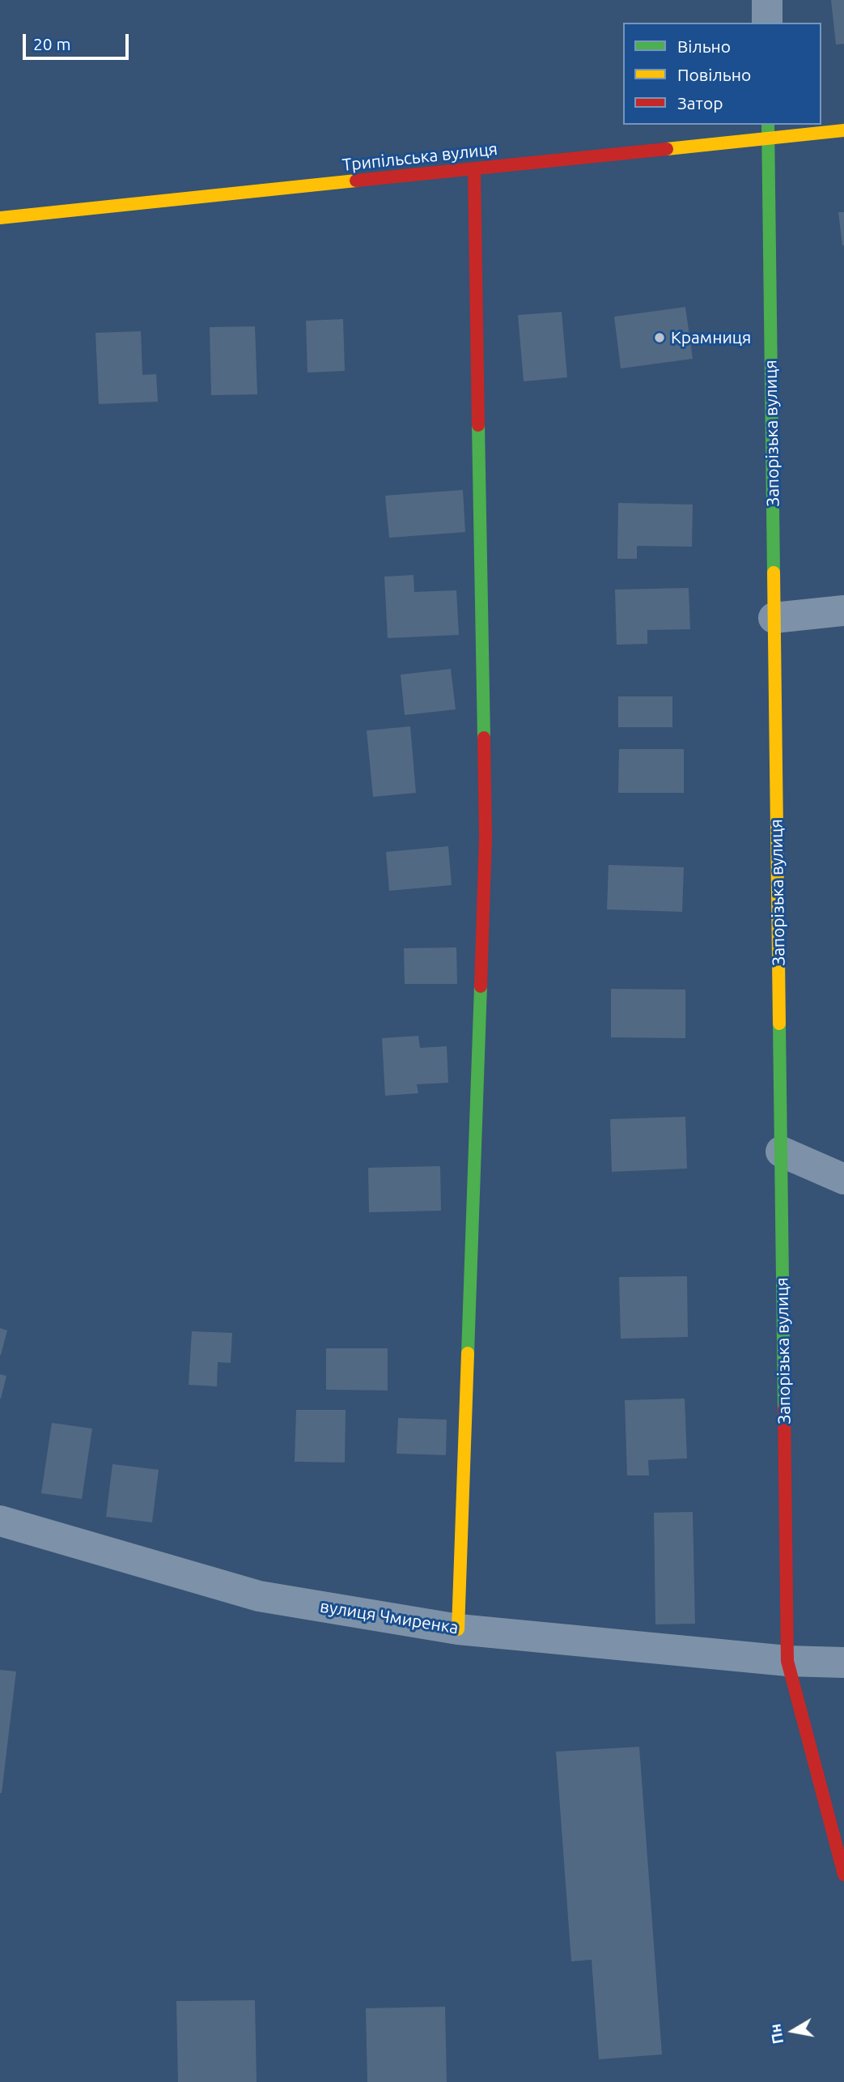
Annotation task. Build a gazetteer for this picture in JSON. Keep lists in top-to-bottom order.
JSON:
{
  "streets": {
    "street": ["Трипільська вулиця", "Запорізька вулиця", "вулиця Чмиренка"]
  },
  "crossings": [
    ["Трипільська вулиця", "Запорізька вулиця"],
    ["Запорізька вулиця", "вулиця Чмиренка"]
  ],
  "places": ["Крамниця"],
  "legend": ["Вільно", "Повільно", "Затор"],
  "scale_bar": "20 m",
  "north": "left"
}
